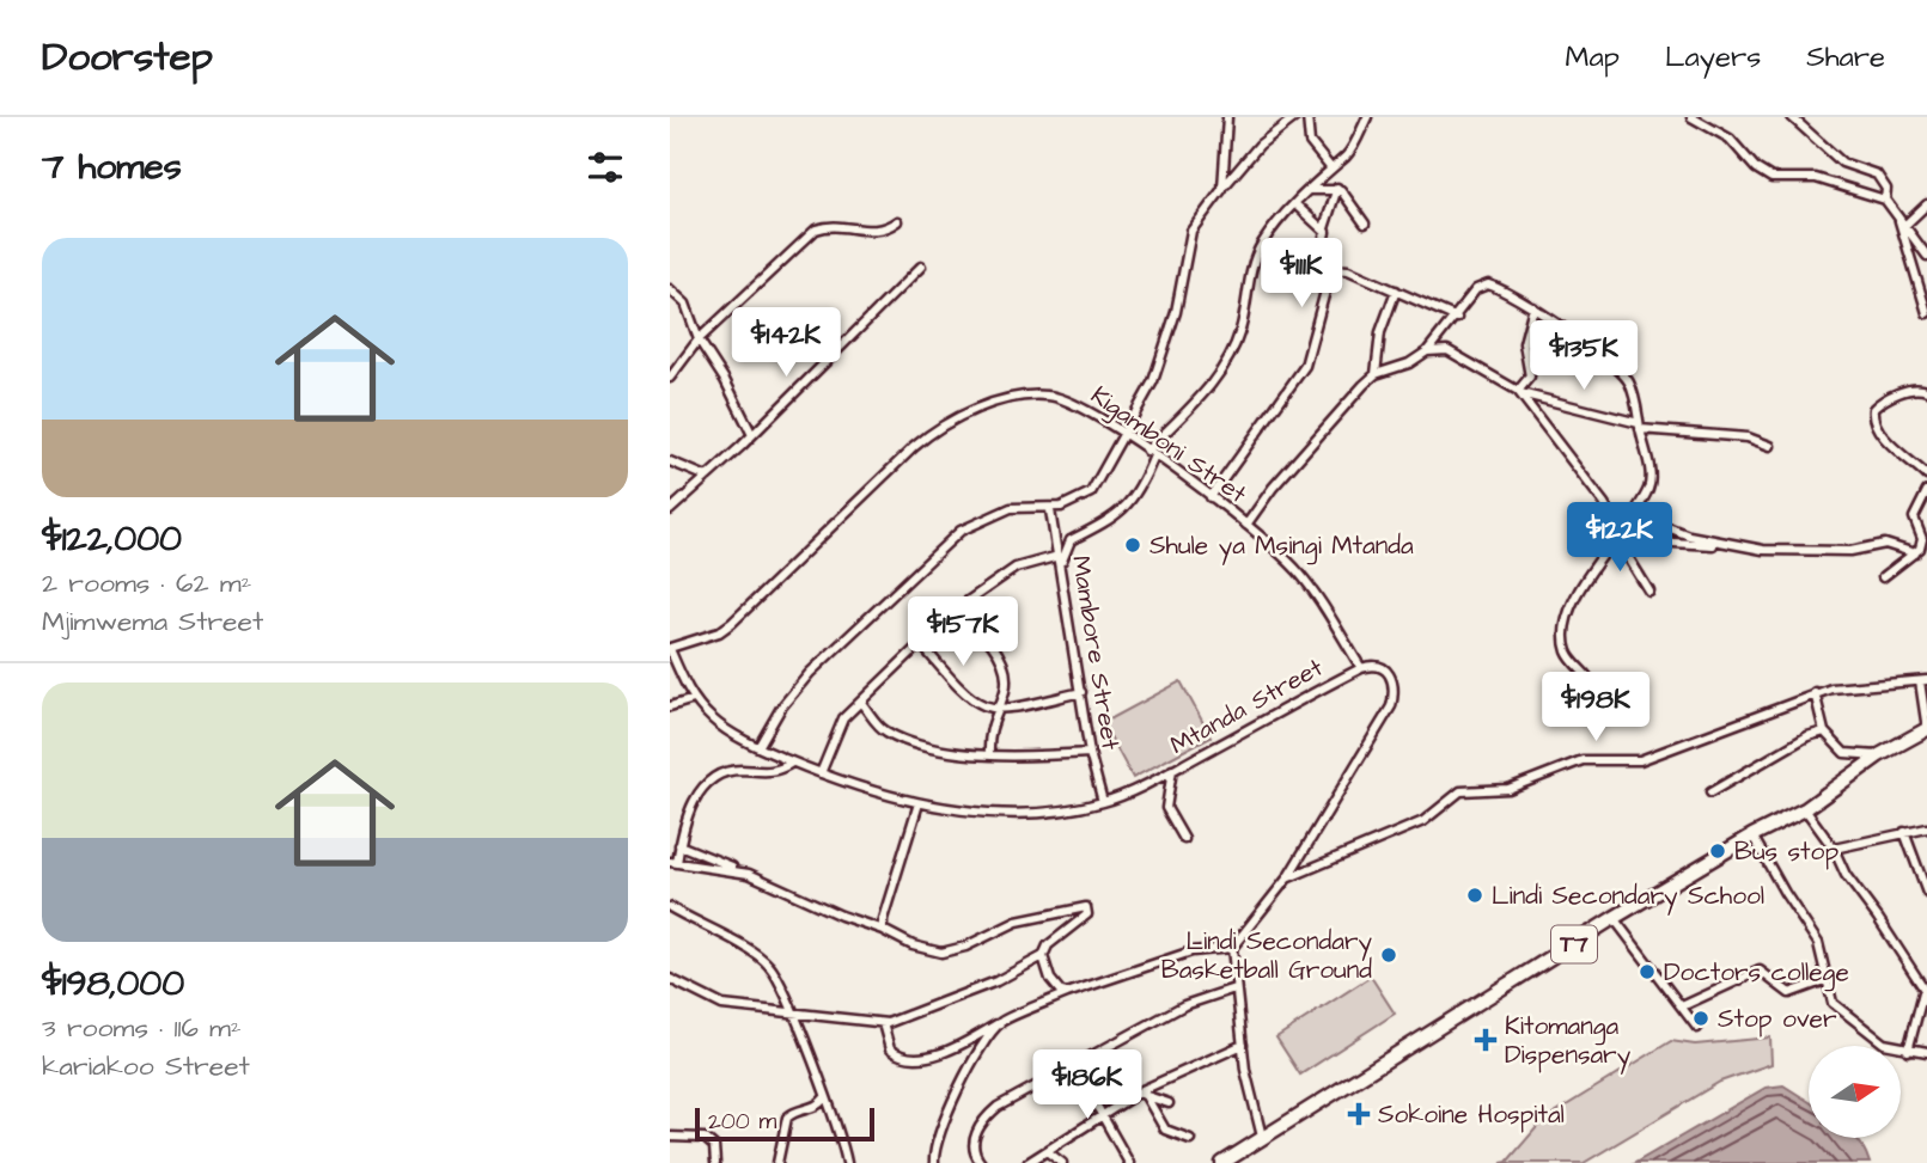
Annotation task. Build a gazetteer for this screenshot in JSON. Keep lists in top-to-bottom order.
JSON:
{
  "streets": {
    "highway": ["T7"],
    "street": ["Kigamboni Stret", "Mambore Street", "Mtanda Street"]
  },
  "crossings": [
    ["Kigamboni Stret", "Mtanda Street"],
    ["Mambore Street", "Mtanda Street"]
  ],
  "places": {
    "other": [
      "Shule ya Msingi Mtanda",
      "Bus stop",
      "Lindi Secondary School",
      "Lindi Secondary Basketball Ground",
      "Doctors college",
      "Stop over"
    ],
    "health": ["Kitomanga Dispensary", "Sokoine Hospital"]
  },
  "scale_bar": "200 m",
  "north": "right",
  "page": {
    "header": "Doorstep",
    "nav": ["Map", "Layers", "Share"],
    "heading": "7 homes",
    "list": [
      {
        "name": "$122,000",
        "note": "2 rooms · 62 m² · Mjimwema Street"
      },
      {
        "name": "$198,000",
        "note": "3 rooms · 116 m² · kariakoo Street"
      }
    ],
    "price": [
      "$111K",
      "$142K",
      "$135K",
      "$122K",
      "$157K",
      "$198K",
      "$186K"
    ],
    "scale": "200 m"
  }
}
